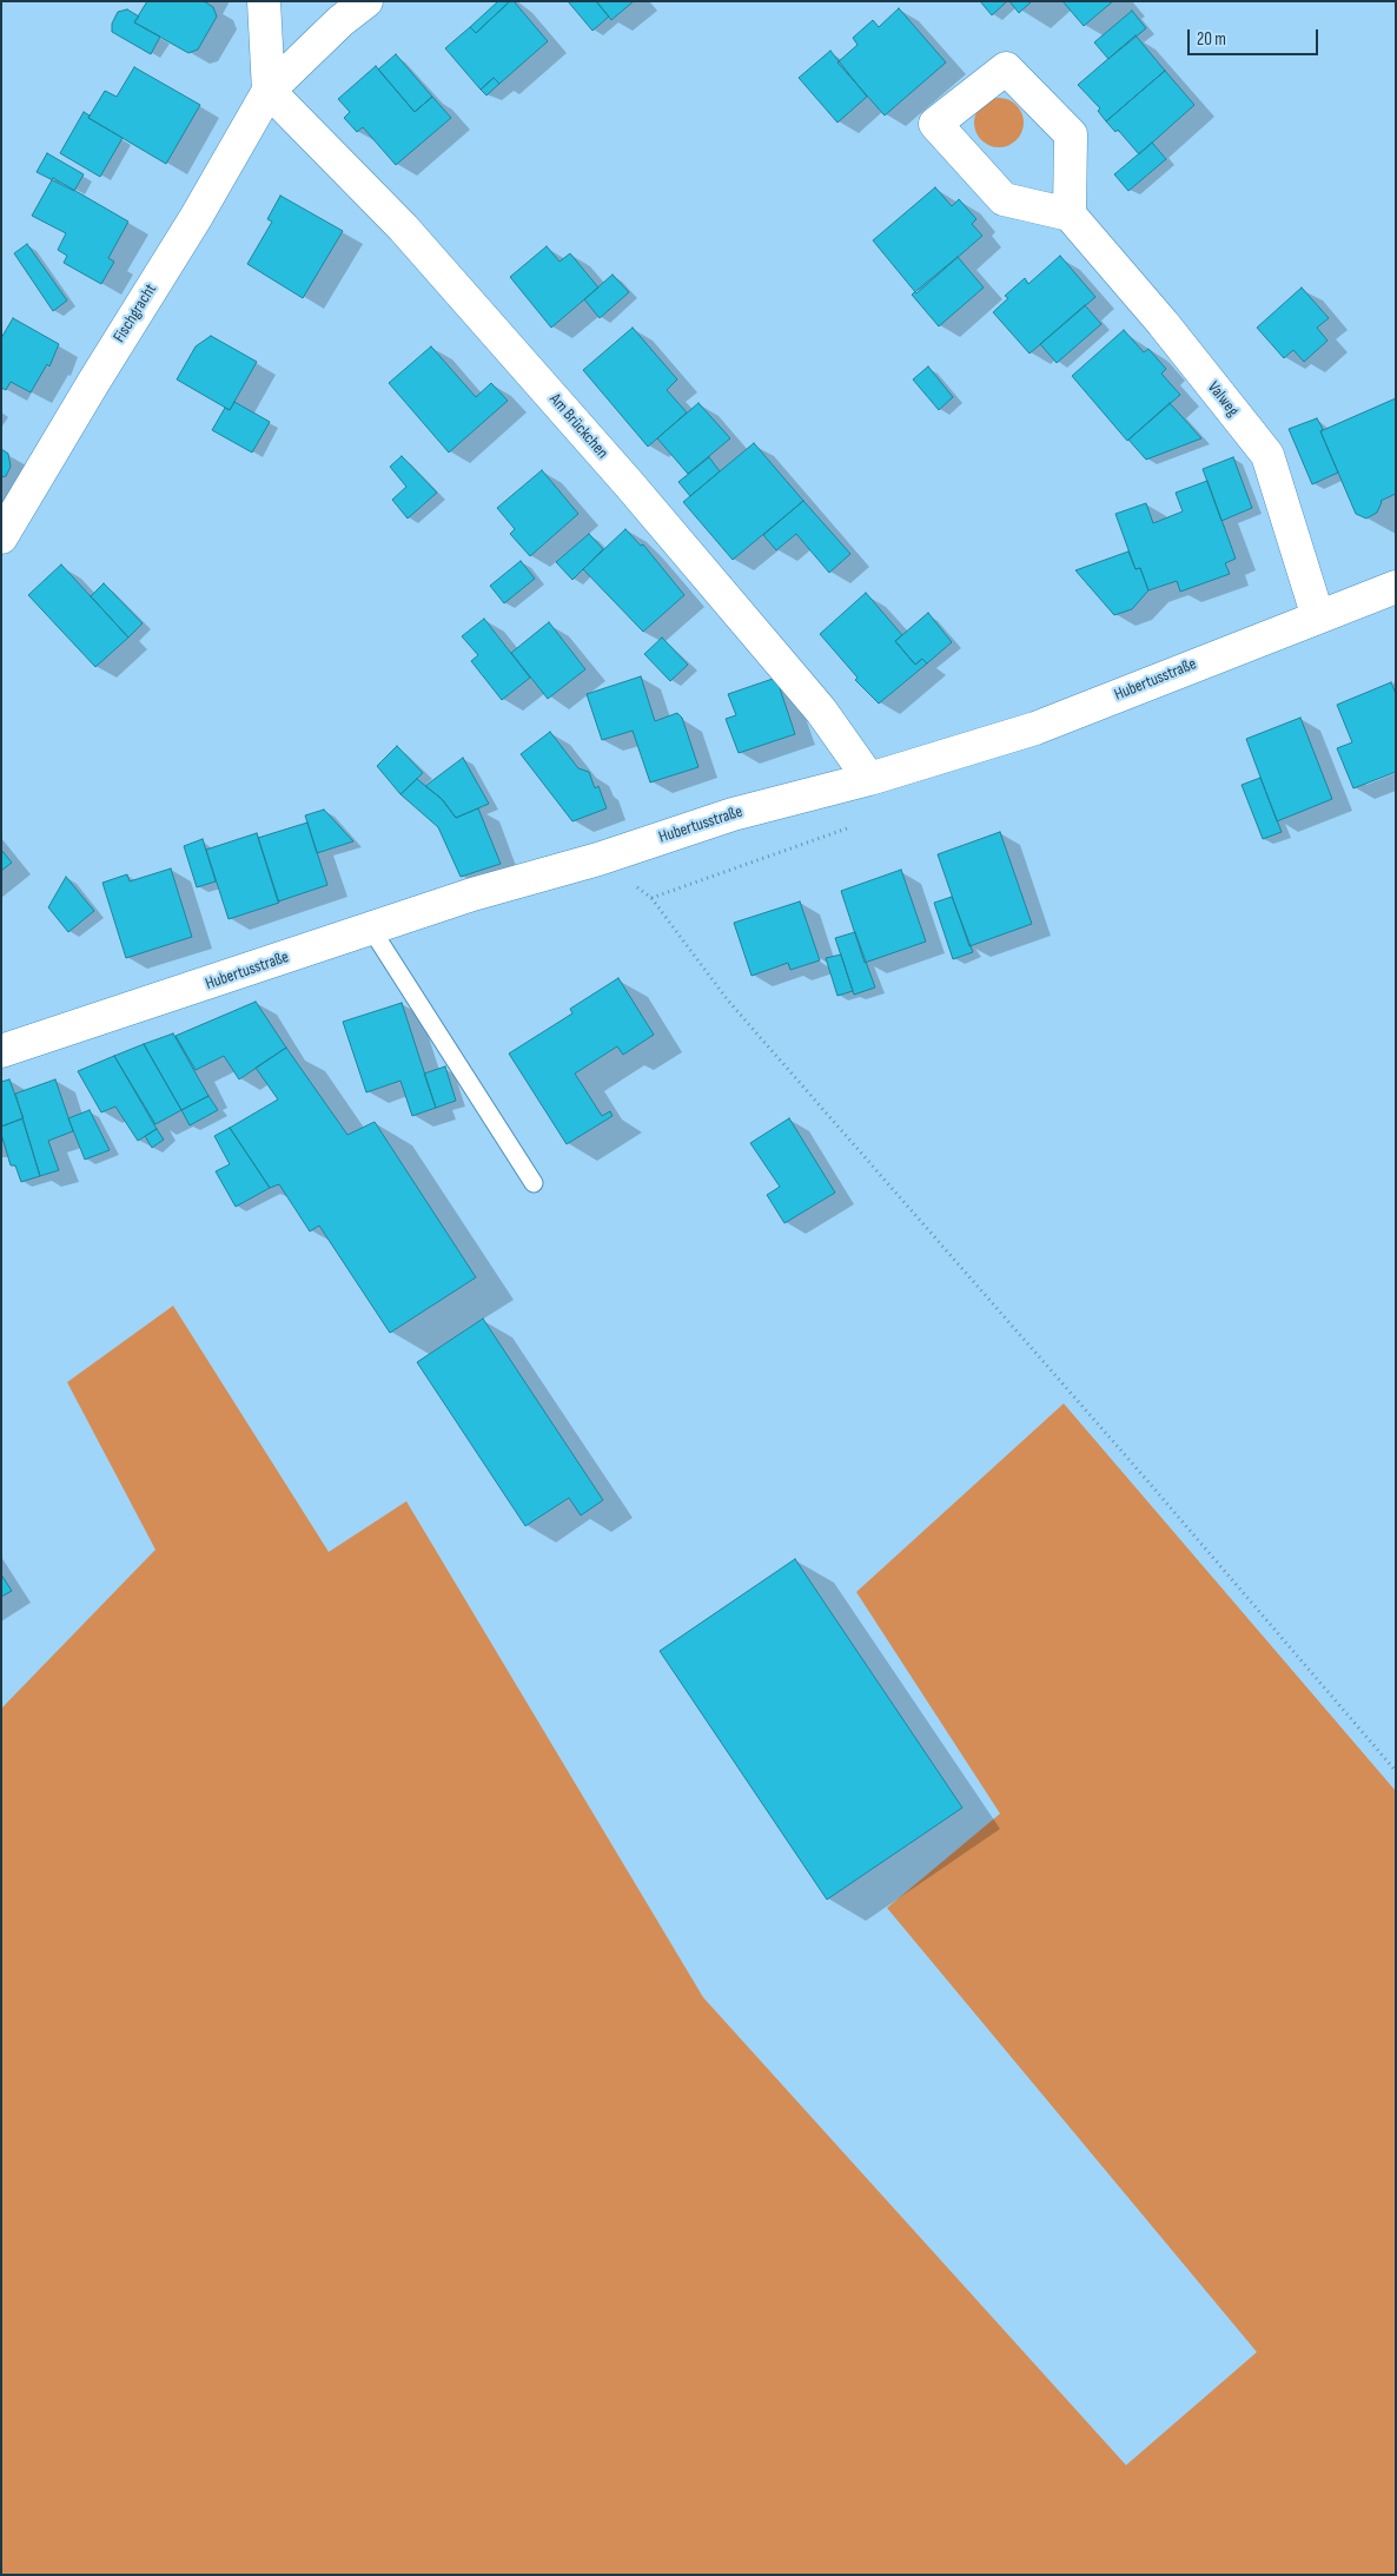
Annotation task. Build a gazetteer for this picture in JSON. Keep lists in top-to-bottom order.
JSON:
{
  "streets": {
    "street": [
      "Fischgracht",
      "Valweg",
      "Am Brückchen",
      "Hubertusstraße"
    ]
  },
  "crossings": [
    ["Fischgracht", "Am Brückchen"],
    ["Valweg", "Hubertusstraße"],
    ["Am Brückchen", "Hubertusstraße"]
  ],
  "scale_bar": "20 m"
}
